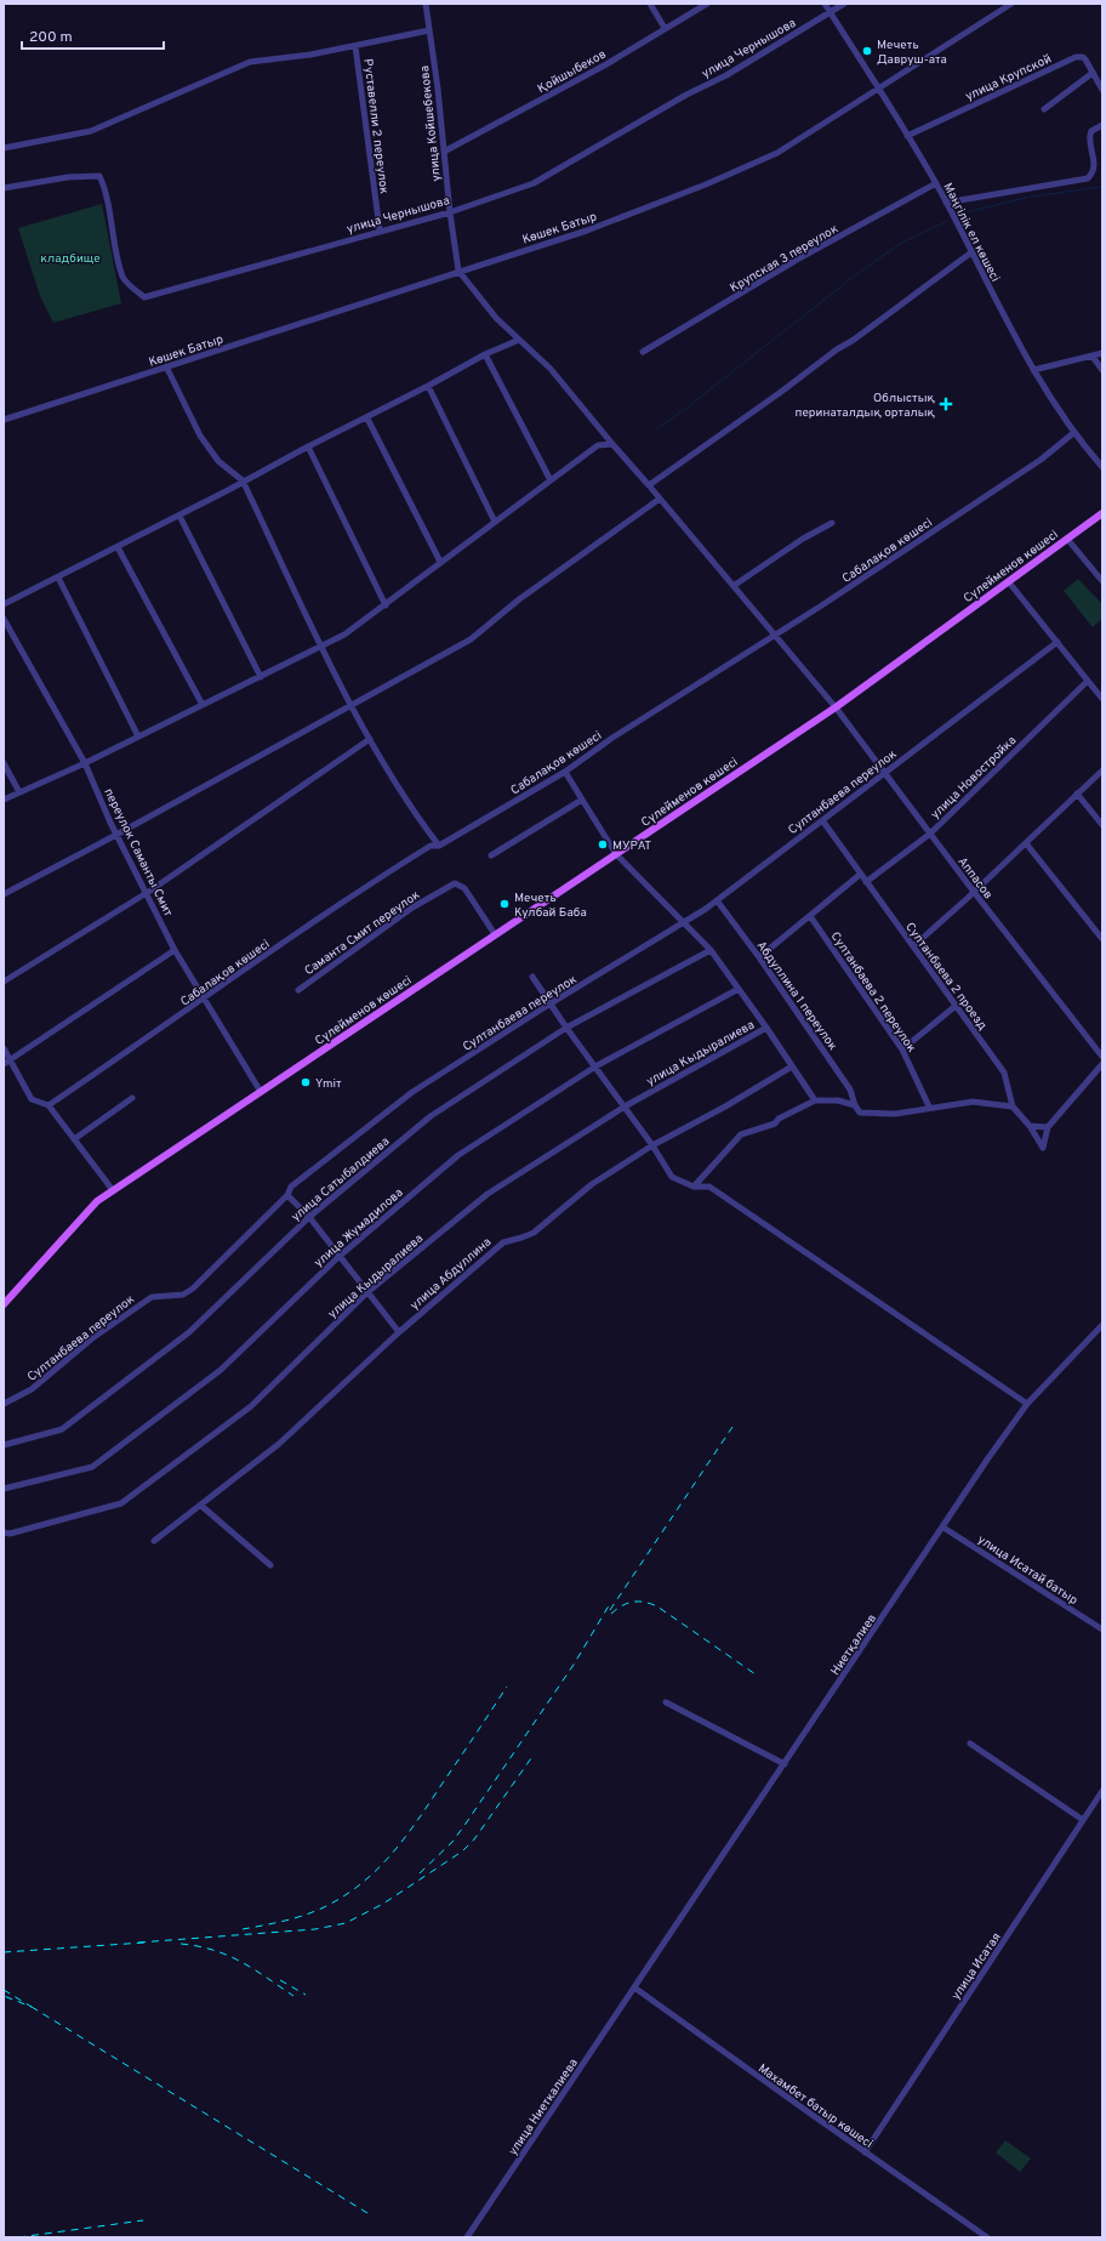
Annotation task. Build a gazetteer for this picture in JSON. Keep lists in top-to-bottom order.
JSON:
{
  "streets": {
    "main road": ["Сүлейменов көшесі"],
    "street": [
      "улица Чернышова",
      "Қойшыбеков",
      "улица Крупской",
      "улица Койшебекова",
      "Руставелли 2 переулок",
      "Көшек Батыр",
      "Мәңгілік ел көшесі",
      "Крупская 3 переулок",
      "Сабалақов көшесі",
      "улица Новостройка",
      "Султанбаева переулок",
      "переулок Саманты Смит",
      "Аппасов",
      "Саманта Смит переулок",
      "Султанбаева 2 проезд",
      "Султанбаева 2 переулок",
      "Абдуллина 1 переулок",
      "улица Кыдыралиева",
      "улица Сатыбалдиева",
      "улица Жумадилова",
      "улица Абдуллина",
      "улица Исатай батыр",
      "Ниетқалиев",
      "улица Исатая",
      "Махамбет батыр көшесі",
      "улица Ниеткалиева"
    ]
  },
  "crossings": [
    ["улица Чернышова", "улица Койшебекова"],
    ["улица Чернышова", "Руставелли 2 переулок"],
    ["улица Чернышова", "Мәңгілік ел көшесі"],
    ["Қойшыбеков", "улица Койшебекова"],
    ["улица Крупской", "Мәңгілік ел көшесі"],
    ["улица Койшебекова", "Көшек Батыр"],
    ["улица Койшебекова", "Аппасов"],
    ["Көшек Батыр", "Мәңгілік ел көшесі"],
    ["Көшек Батыр", "Аппасов"],
    ["Мәңгілік ел көшесі", "Крупская 3 переулок"],
    ["Мәңгілік ел көшесі", "Сабалақов көшесі"],
    ["Сабалақов көшесі", "переулок Саманты Смит"],
    ["Сабалақов көшесі", "Аппасов"],
    ["Сүлейменов көшесі", "переулок Саманты Смит"],
    ["Сүлейменов көшесі", "Аппасов"],
    ["Сүлейменов көшесі", "Саманта Смит переулок"],
    ["улица Новостройка", "Аппасов"],
    ["улица Новостройка", "Султанбаева 2 проезд"],
    ["Султанбаева переулок", "Аппасов"],
    ["Султанбаева переулок", "Султанбаева 2 проезд"],
    ["Султанбаева переулок", "Абдуллина 1 переулок"],
    ["улица Исатай батыр", "Ниетқалиев"],
    ["Ниетқалиев", "Махамбет батыр көшесі"],
    ["Ниетқалиев", "улица Ниеткалиева"],
    ["улица Исатая", "Махамбет батыр көшесі"],
    ["Махамбет батыр көшесі", "улица Ниеткалиева"]
  ],
  "parks": ["кладбище"],
  "places": {
    "other": [
      "Мечеть Давруш-ата",
      "МУРАТ",
      "Мечеть Кулбай Баба",
      "Ymiт"
    ],
    "health": ["Облыстық перинаталдық орталық"]
  },
  "scale_bar": "200 m"
}
